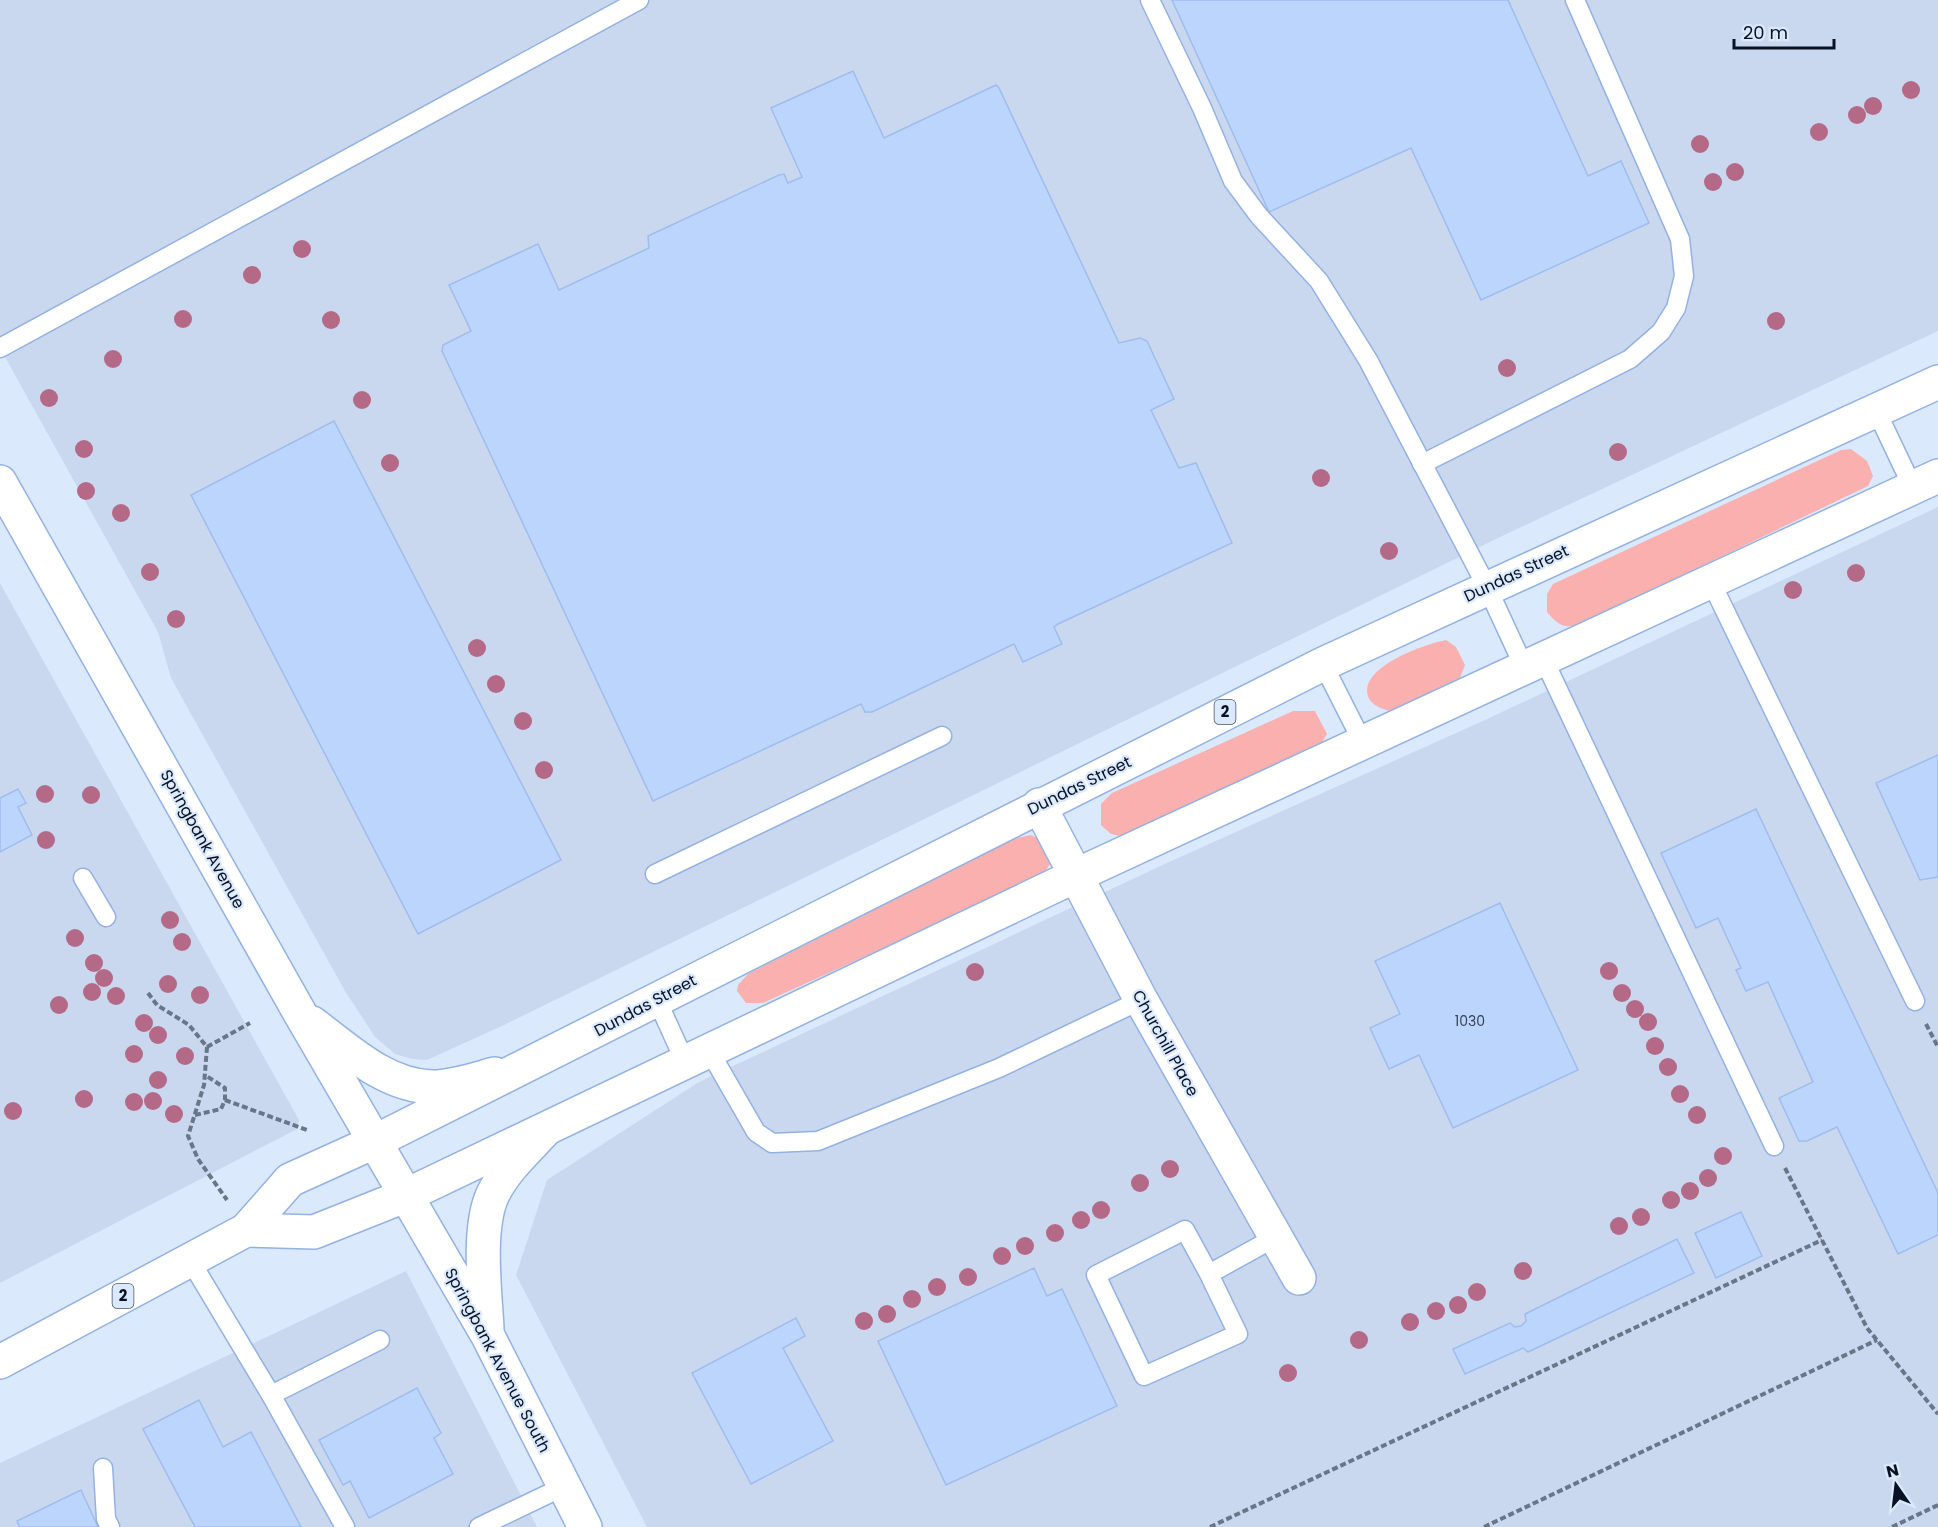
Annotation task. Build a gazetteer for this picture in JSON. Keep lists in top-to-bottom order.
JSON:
{
  "streets": {
    "main road": [
      "Dundas Street",
      "2",
      "Springbank Avenue",
      "Churchill Place",
      "Springbank Avenue South"
    ]
  },
  "crossings": [
    ["Dundas Street", "Springbank Avenue"],
    ["Dundas Street", "Churchill Place"],
    ["Dundas Street", "Springbank Avenue South"],
    ["Springbank Avenue", "Springbank Avenue South"]
  ],
  "house_numbers": ["1030"],
  "scale_bar": "20 m",
  "north": "top"
}
